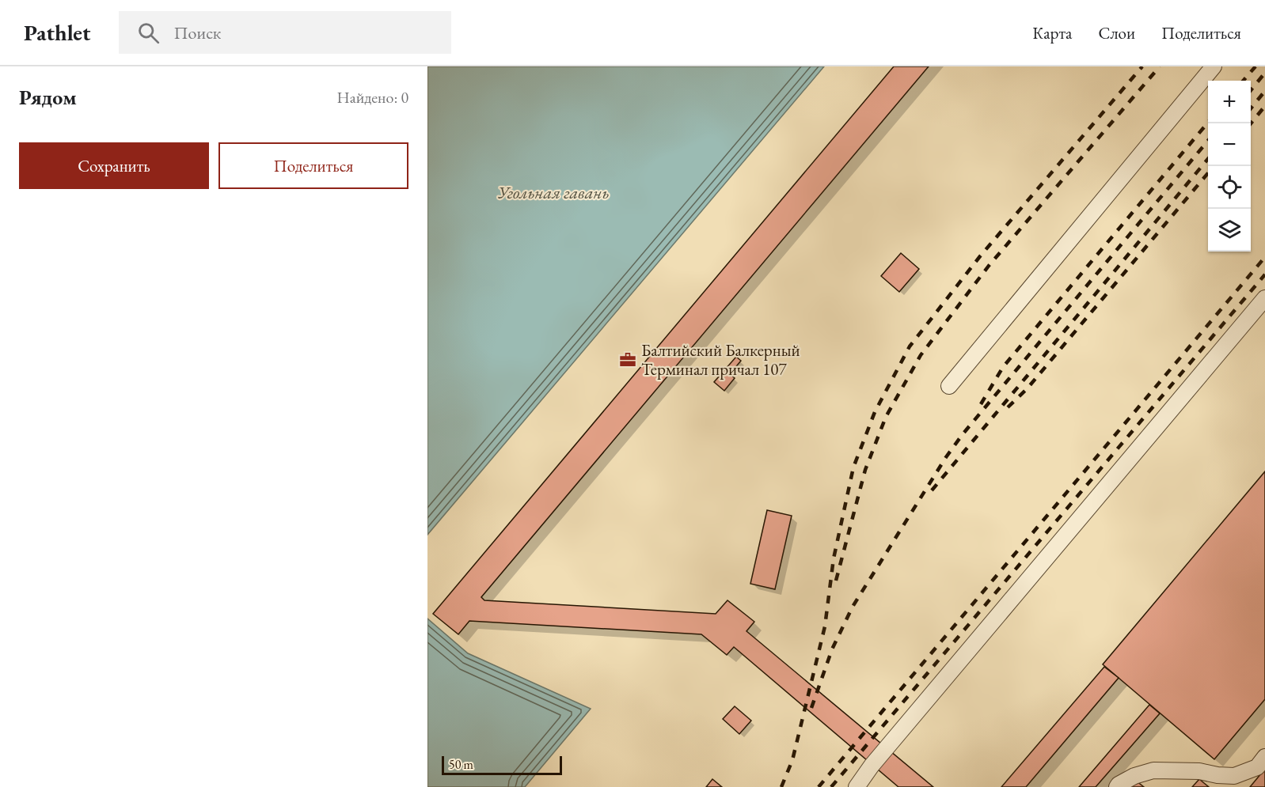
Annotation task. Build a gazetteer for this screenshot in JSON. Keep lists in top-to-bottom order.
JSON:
{
  "water": ["Угольная гавань"],
  "places": {
    "office": ["Балтийский Балкерный Терминал причал 107"]
  },
  "scale_bar": "50 m",
  "page": {
    "header": "Pathlet",
    "search": "Поиск",
    "nav": ["Карта", "Слои", "Поделиться"],
    "heading": ["Рядом", "Найдено: 0"],
    "map_buttons": ["+", "−"],
    "buttons": ["Сохранить", "Поделиться"],
    "scale": "50 m"
  }
}
